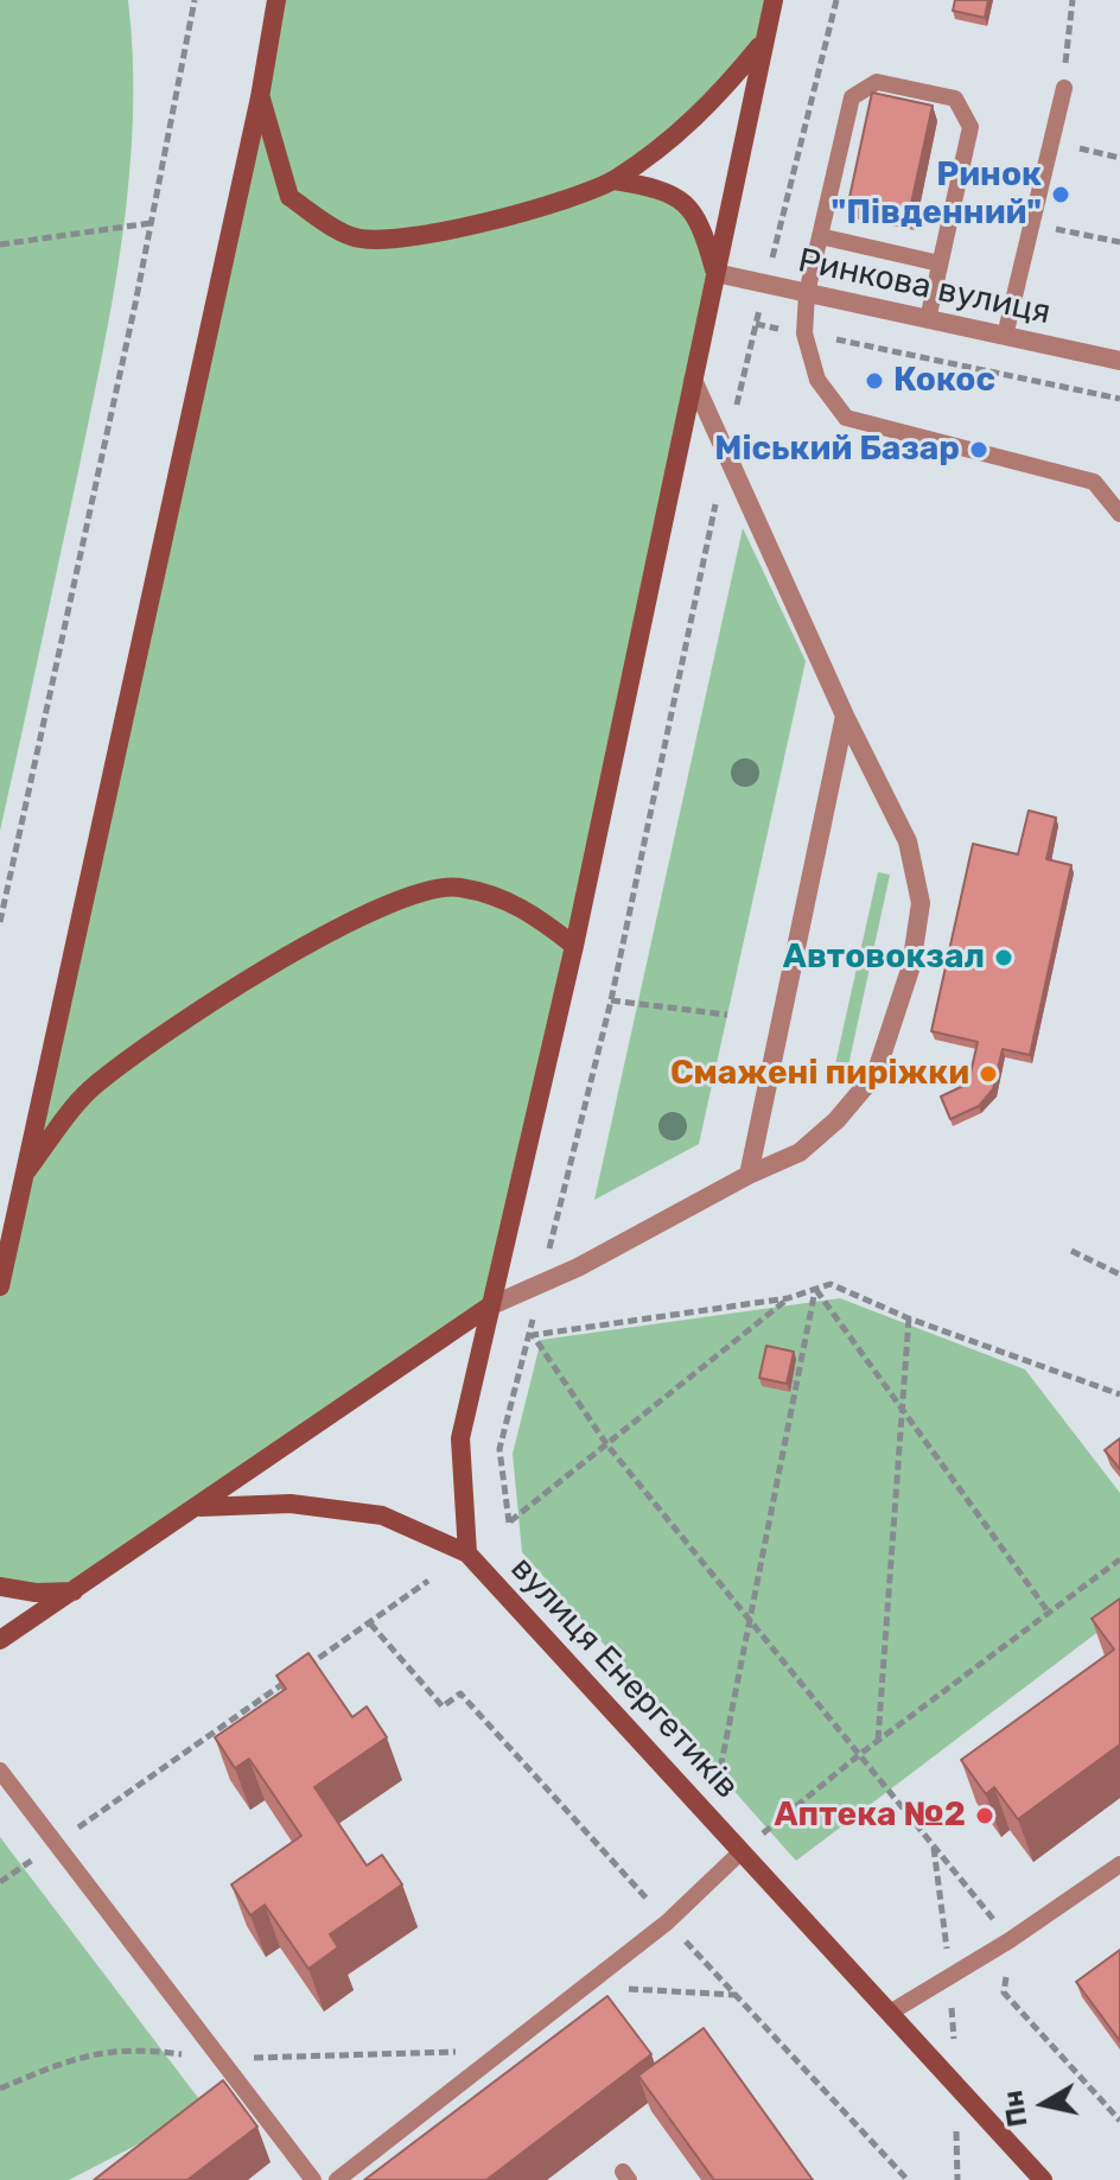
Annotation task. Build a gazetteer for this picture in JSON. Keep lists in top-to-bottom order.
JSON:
{
  "streets": {
    "main road": ["вулиця Енергетиків"],
    "street": ["Ринкова вулиця"]
  },
  "places": [
    "Ринок \"Південний\"",
    "Кокос",
    "Міський Базар",
    "Автовокзал",
    "Смажені пиріжки",
    "Аптека №2"
  ],
  "north": "left"
}
